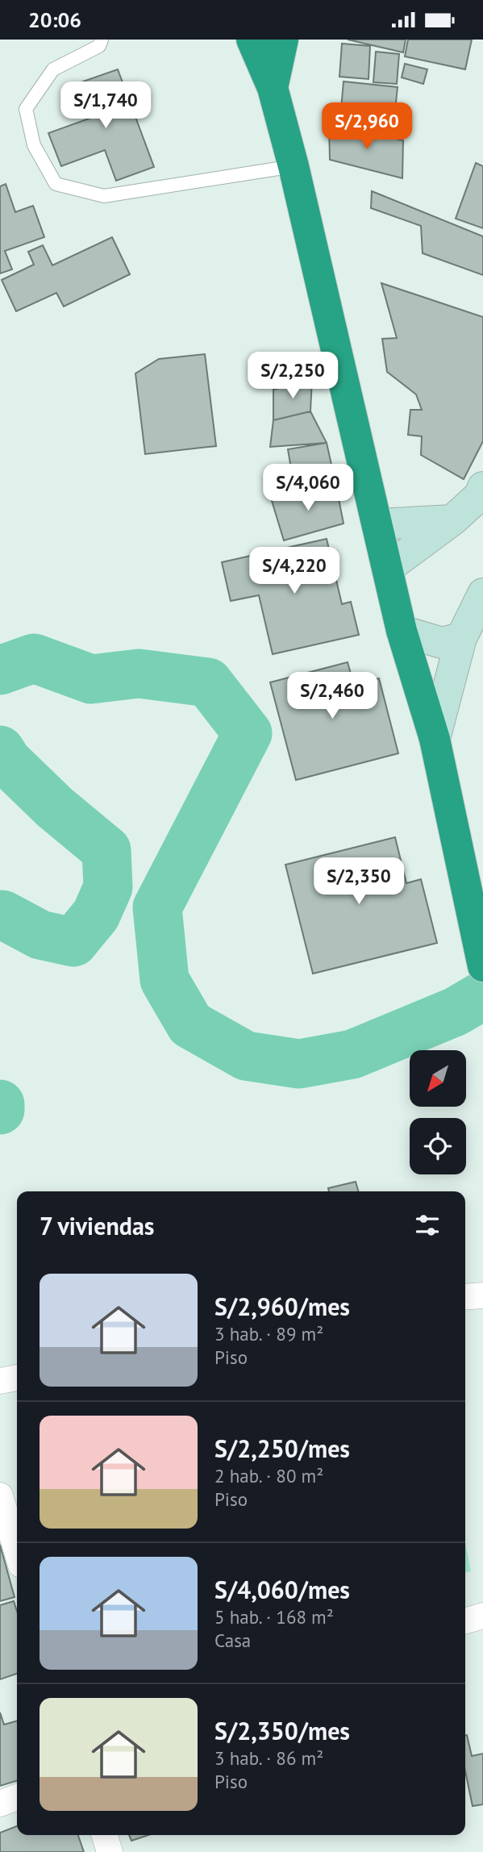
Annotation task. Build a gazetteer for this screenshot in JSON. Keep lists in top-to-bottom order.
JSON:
{
  "north": "bottom left",
  "page": {
    "status": "20:06",
    "price": [
      "S/1,740",
      "S/2,960",
      "S/2,250",
      "S/4,060",
      "S/4,220",
      "S/2,460",
      "S/2,350"
    ],
    "heading": "7 viviendas",
    "list": [
      {
        "name": "S/2,960/mes",
        "note": "3 hab. · 89 m² · Piso"
      },
      {
        "name": "S/2,250/mes",
        "note": "2 hab. · 80 m² · Piso"
      },
      {
        "name": "S/4,060/mes",
        "note": "5 hab. · 168 m² · Casa"
      },
      {
        "name": "S/2,350/mes",
        "note": "3 hab. · 86 m² · Piso"
      }
    ]
  }
}
